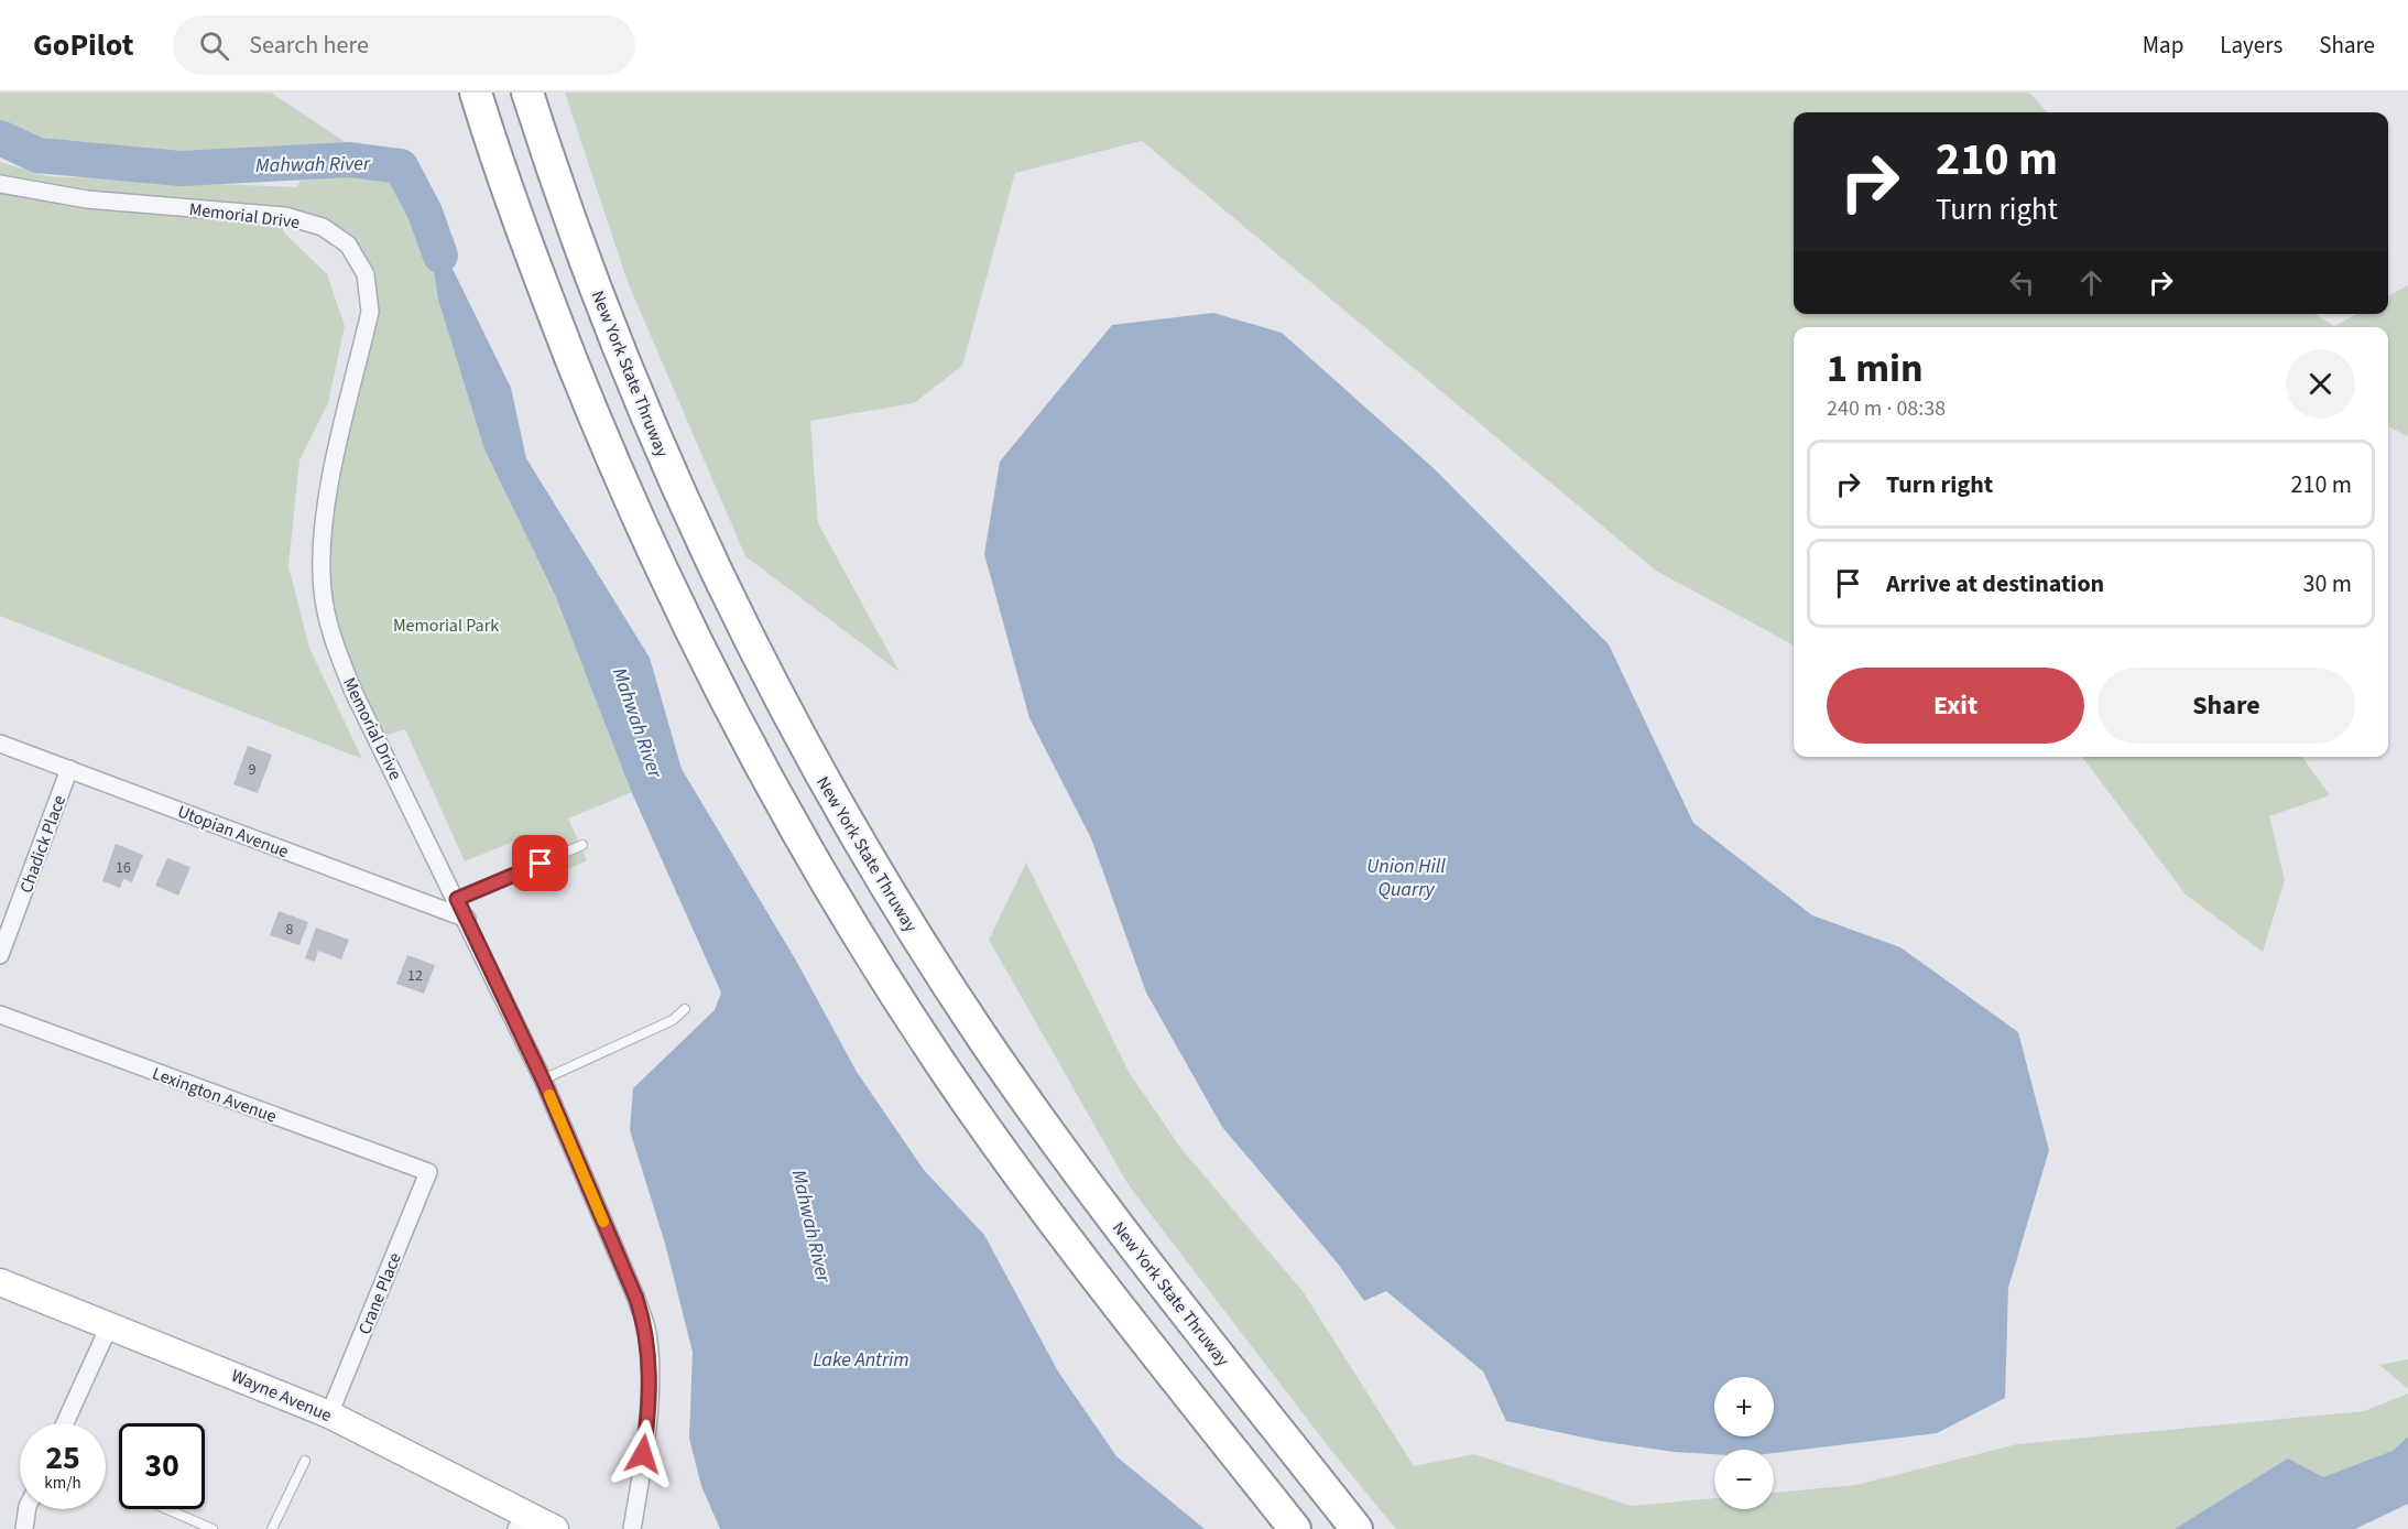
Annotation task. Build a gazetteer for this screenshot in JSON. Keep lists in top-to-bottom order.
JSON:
{
  "streets": {
    "highway": ["New York State Thruway"],
    "main road": ["Wayne Avenue"],
    "street": [
      "Memorial Drive",
      "Utopian Avenue",
      "Chadick Place",
      "Lexington Avenue",
      "Crane Place"
    ]
  },
  "crossings": [
    ["Memorial Drive", "Utopian Avenue"],
    ["Utopian Avenue", "Chadick Place"],
    ["Lexington Avenue", "Crane Place"],
    ["Crane Place", "Wayne Avenue"]
  ],
  "water": ["Mahwah River", "Union Hill Quarry", "Lake Antrim"],
  "parks": ["Memorial Park"],
  "house_numbers": [
    "9",
    "16",
    "8",
    "12"
  ],
  "page": {
    "header": "GoPilot",
    "search": "Search here",
    "nav": ["Map", "Layers", "Share"],
    "turn": ["210 m", "Turn right"],
    "heading": ["1 min", "240 m · 08:38"],
    "list": [
      {
        "name": "Turn right",
        "value": "210 m"
      },
      {
        "name": "Arrive at destination",
        "value": "30 m"
      }
    ],
    "buttons": ["Exit", "Share"],
    "map_buttons": ["+", "−"],
    "speed": "25 km/h",
    "limit": "30"
  }
}
